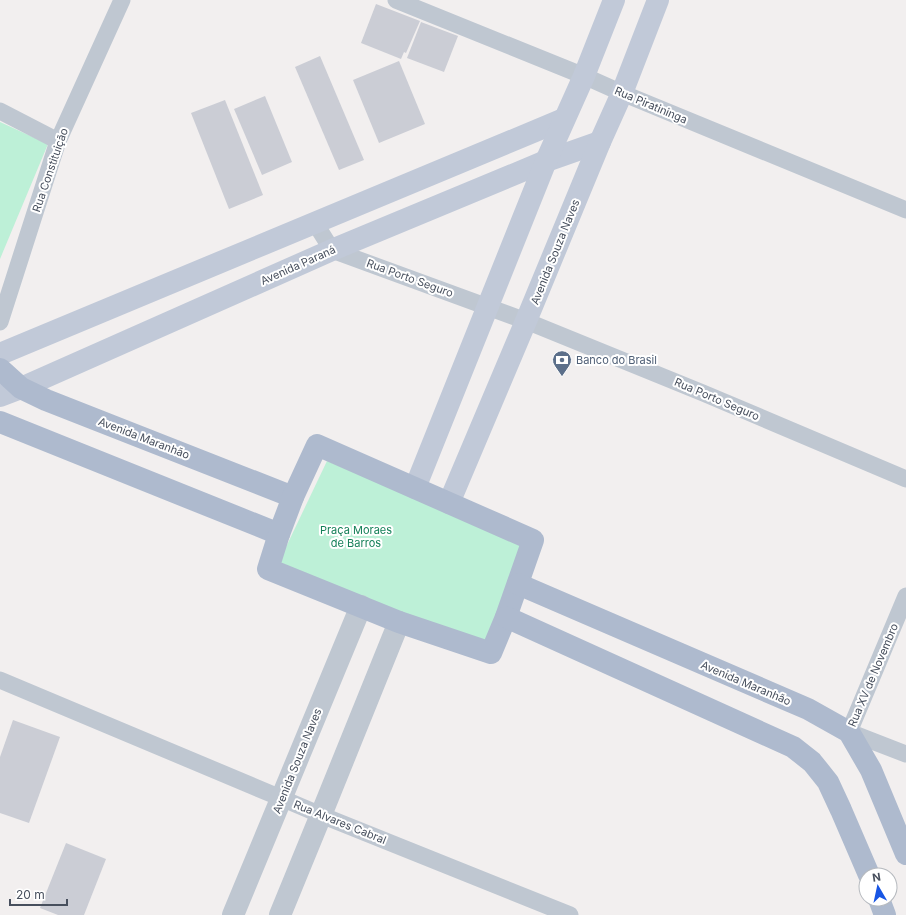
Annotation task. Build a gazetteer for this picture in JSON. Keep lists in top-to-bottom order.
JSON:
{
  "streets": {
    "main road": ["Avenida Souza Naves", "Avenida Paraná", "Avenida Maranhão"],
    "street": [
      "Rua Piratininga",
      "Rua Constituição",
      "Rua Porto Seguro",
      "Rua XV de Novembro",
      "Rua Alvares Cabral"
    ]
  },
  "crossings": [
    ["Rua Piratininga", "Avenida Souza Naves"],
    ["Avenida Souza Naves", "Avenida Paraná"],
    ["Avenida Souza Naves", "Rua Porto Seguro"],
    ["Avenida Souza Naves", "Rua Alvares Cabral"],
    ["Avenida Paraná", "Rua Porto Seguro"],
    ["Avenida Paraná", "Avenida Maranhão"],
    ["Avenida Maranhão", "Rua XV de Novembro"]
  ],
  "parks": ["Praça Moraes de Barros"],
  "places": {
    "bank": ["Banco do Brasil"]
  },
  "scale_bar": "20 m",
  "north": "top"
}
